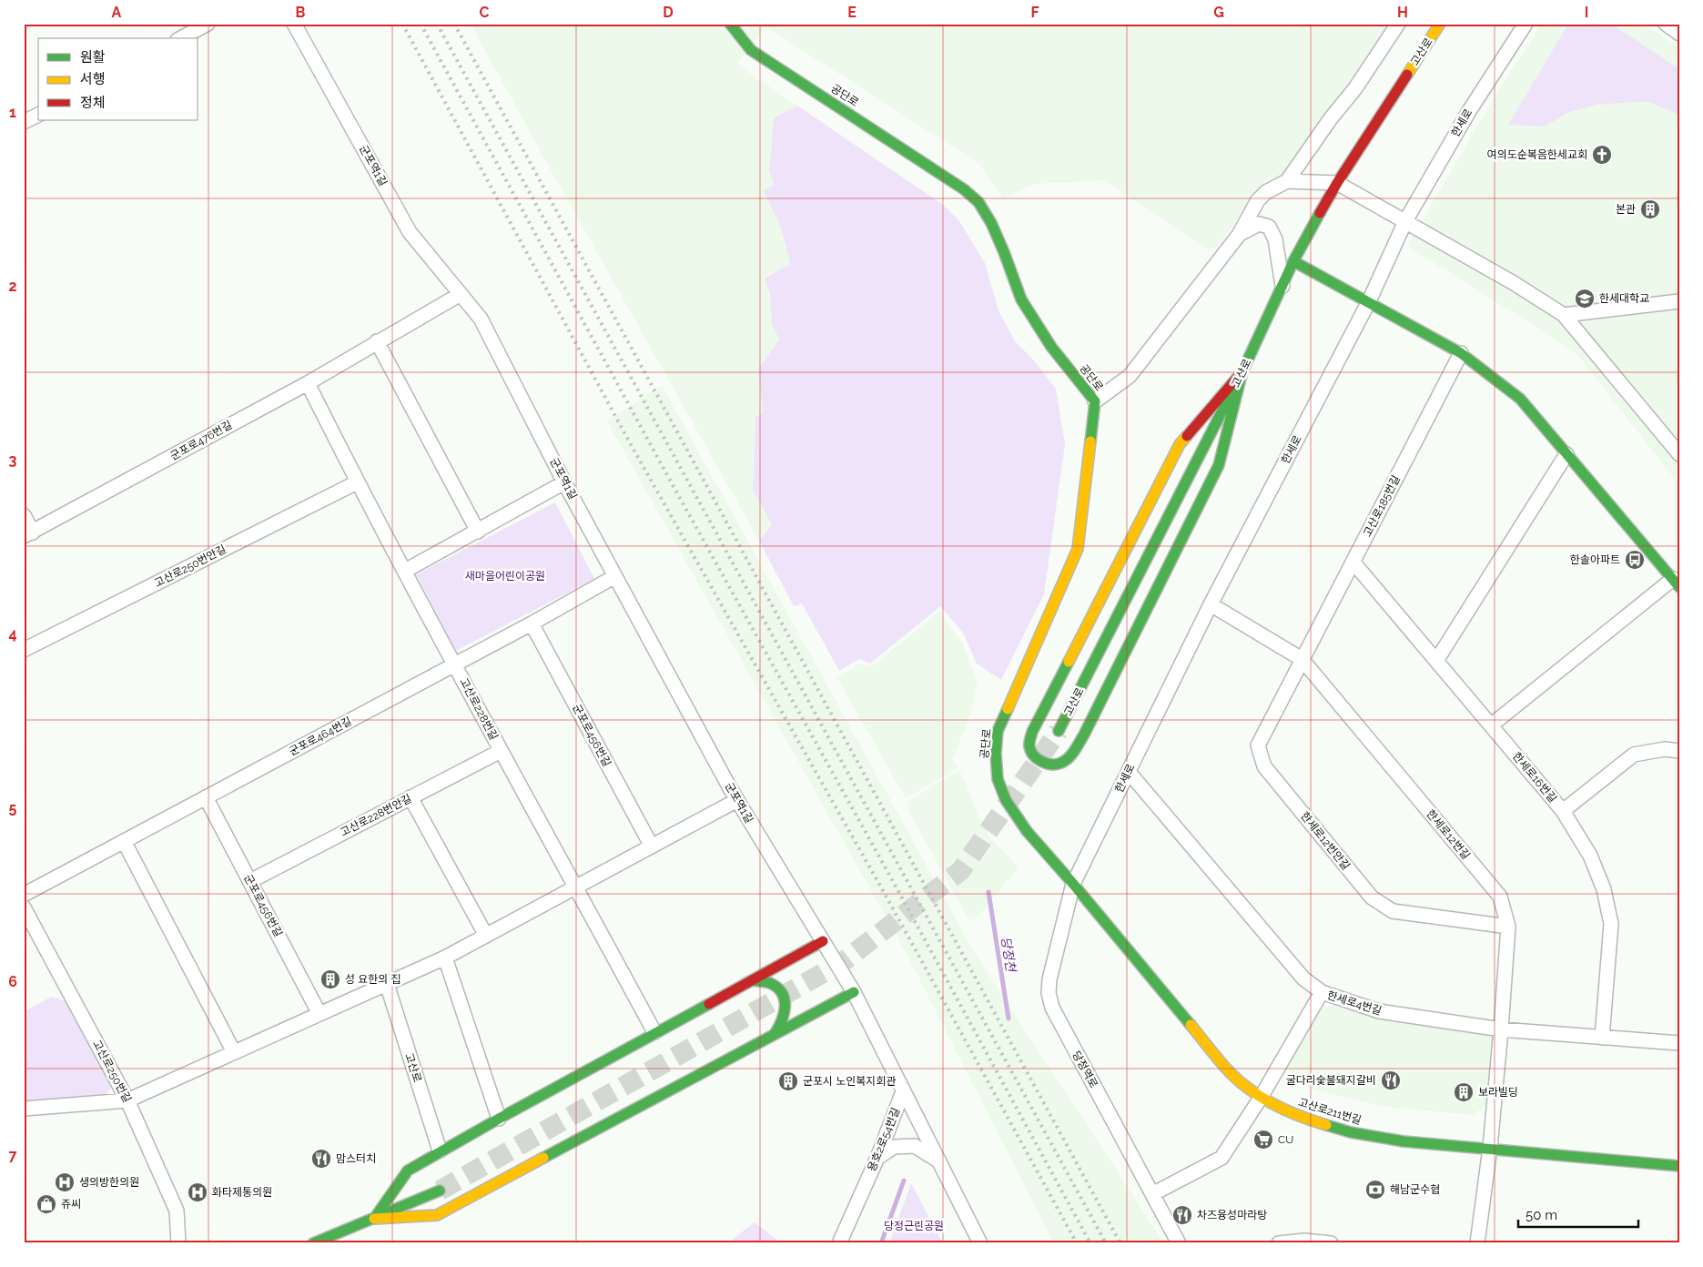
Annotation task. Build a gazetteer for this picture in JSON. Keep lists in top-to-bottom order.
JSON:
{
  "streets": {
    "street": [
      "고산로",
      "공단로",
      "한세로",
      "군포역1길",
      "군포로476번길",
      "고산로185번길",
      "고산로250번안길",
      "고산로228번길",
      "군포로456번길",
      "군포로464번길",
      "한세로16번길",
      "고산로228번안길",
      "한세로12번길",
      "한세로12번안길",
      "한세로4번길",
      "당정역로",
      "고산로250번길",
      "고산로211번길",
      "용호2로54번길"
    ]
  },
  "crossings": [
    ["공단로", "한세로"],
    ["공단로", "당정역로"],
    ["공단로", "고산로211번길"],
    ["한세로", "한세로12번길"],
    ["한세로", "한세로4번길"],
    ["한세로", "당정역로"],
    ["한세로", "고산로211번길"],
    ["군포역1길", "군포로476번길"],
    ["군포역1길", "군포로464번길"],
    ["군포로476번길", "고산로228번길"],
    ["고산로185번길", "한세로16번길"],
    ["고산로185번길", "한세로12번길"],
    ["고산로185번길", "한세로12번안길"],
    ["고산로250번안길", "고산로228번길"],
    ["고산로228번길", "군포로464번길"],
    ["고산로228번길", "고산로228번안길"],
    ["군포로456번길", "군포로464번길"],
    ["군포로456번길", "고산로228번안길"],
    ["한세로16번길", "한세로4번길"],
    ["한세로12번길", "한세로12번안길"],
    ["한세로12번길", "한세로4번길"],
    ["한세로12번길", "고산로211번길"],
    ["당정역로", "고산로211번길"]
  ],
  "water": ["당정천"],
  "parks": ["새마을어린이공원", "당정근린공원"],
  "places": {
    "church": ["여의도순복음한세교회"],
    "building": [
      "본관",
      "성 요한의 집",
      "군포시 노인복지회관",
      "보라빌딩"
    ],
    "school or university": ["한세대학교"],
    "bus stop": ["한솔아파트"],
    "restaurant": ["굴다리숯불돼지갈비", "맘스터치", "차즈융성마라탕"],
    "supermarket": ["CU"],
    "hospital": ["생의방한의원", "화타제통의원"],
    "bank": ["해남군수협"],
    "shop": ["쥬씨"]
  },
  "legend": ["원활", "서행", "정체"],
  "scale_bar": "50 m",
  "grid": {
    "columns": [
      "A",
      "B",
      "C",
      "D",
      "E",
      "F",
      "G",
      "H",
      "I"
    ],
    "rows": [
      "1",
      "2",
      "3",
      "4",
      "5",
      "6",
      "7"
    ]
  }
}
